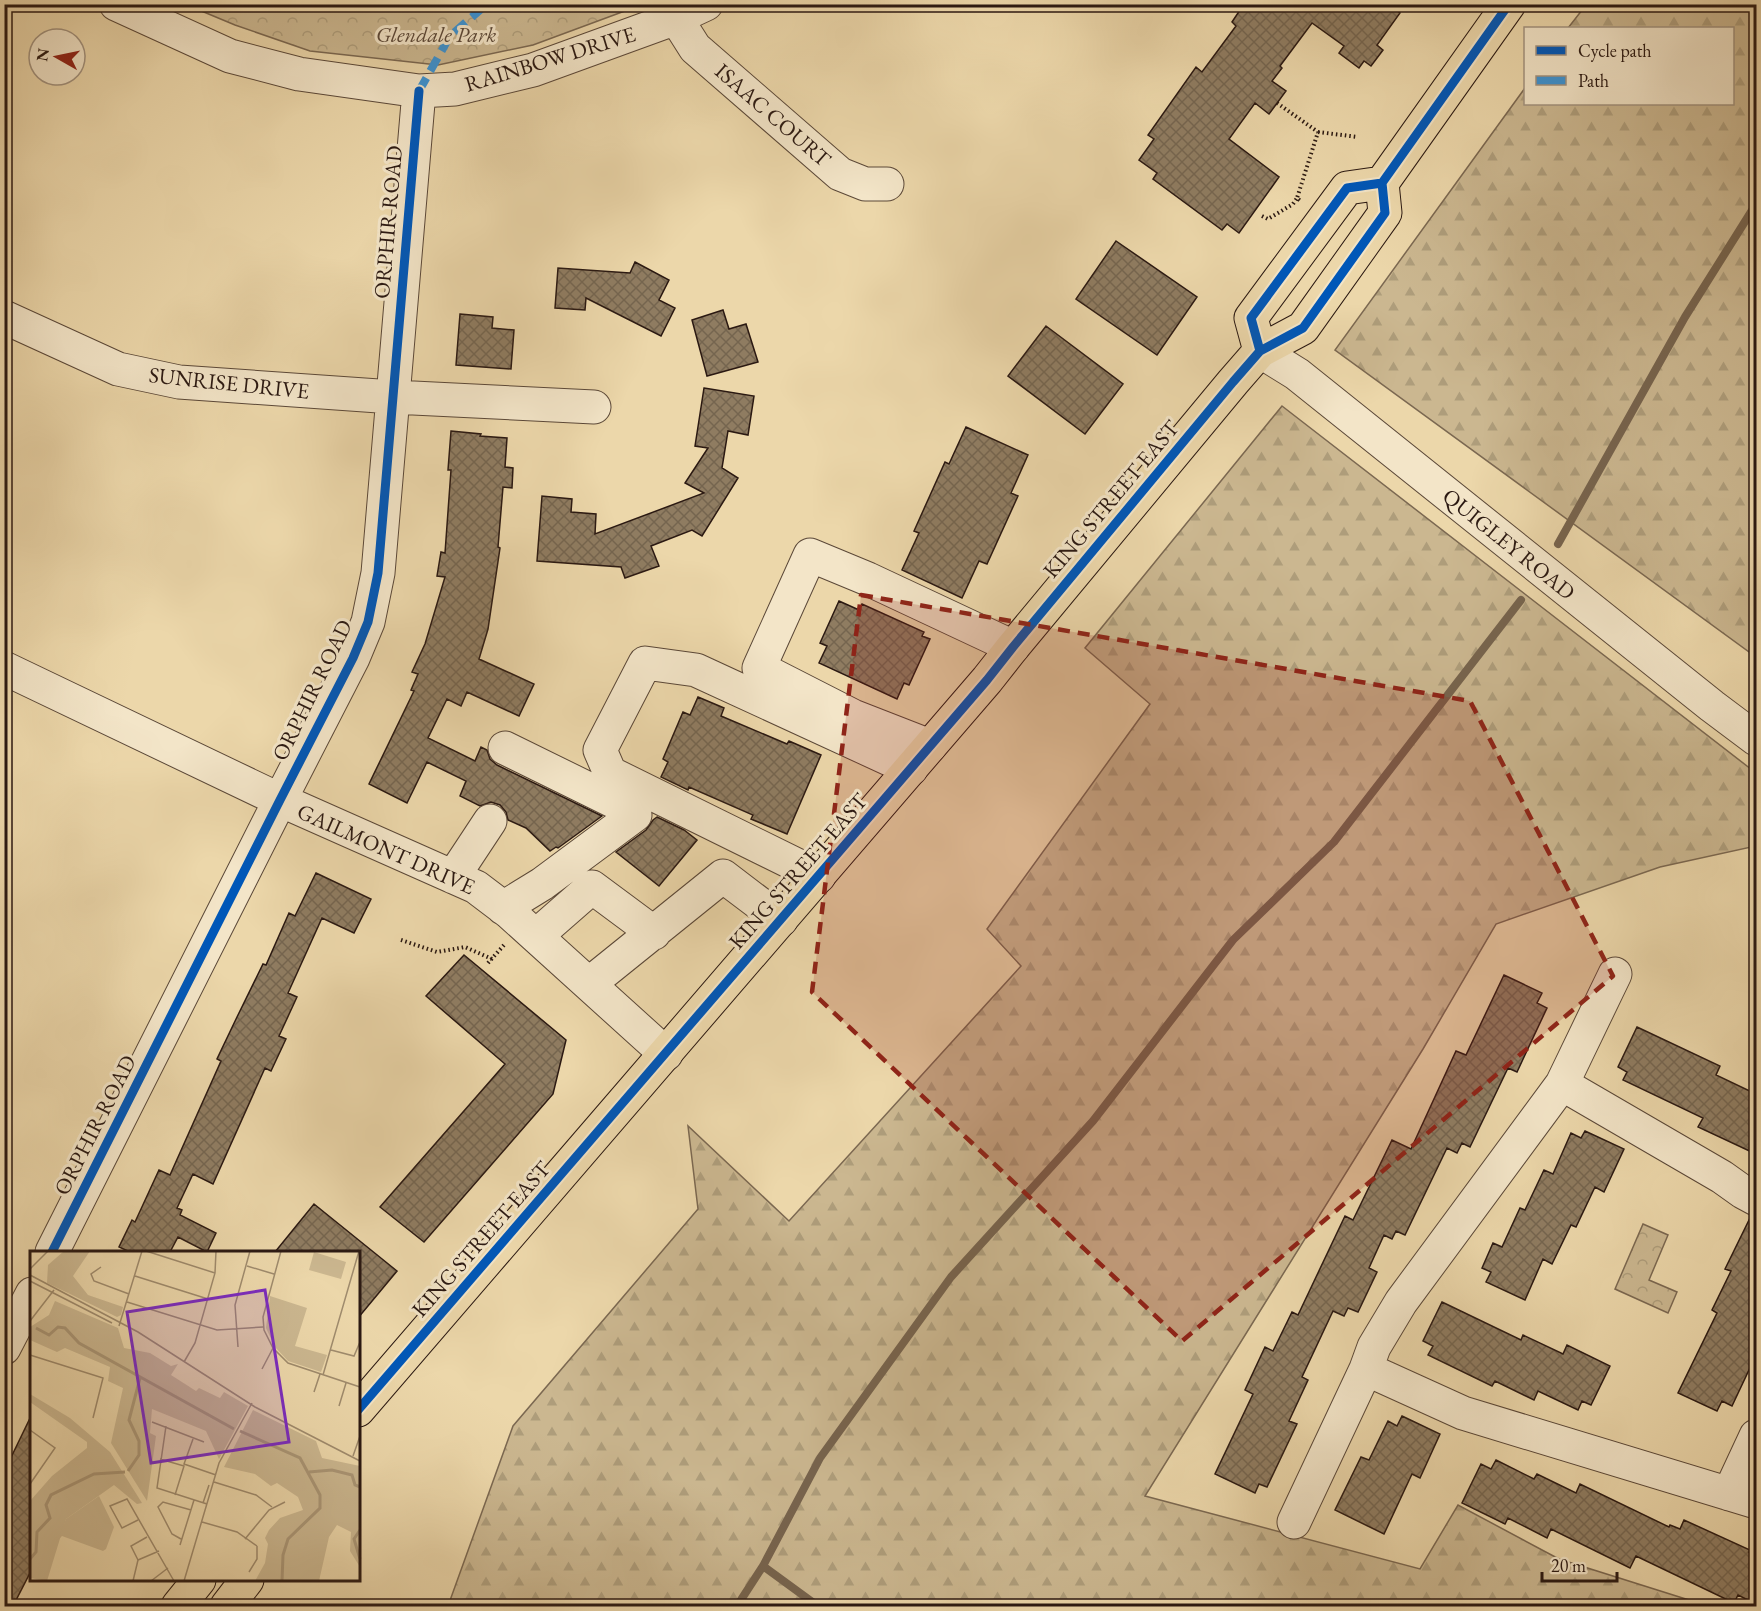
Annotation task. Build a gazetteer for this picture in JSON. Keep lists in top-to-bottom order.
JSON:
{
  "streets": {
    "main road": ["KING STREET EAST"],
    "street": [
      "RAINBOW DRIVE",
      "ISAAC COURT",
      "ORPHIR ROAD",
      "SUNRISE DRIVE",
      "QUIGLEY ROAD",
      "GAILMONT DRIVE"
    ]
  },
  "crossings": [
    ["RAINBOW DRIVE", "ISAAC COURT"],
    ["RAINBOW DRIVE", "ORPHIR ROAD"],
    ["ORPHIR ROAD", "SUNRISE DRIVE"],
    ["ORPHIR ROAD", "GAILMONT DRIVE"],
    ["KING STREET EAST", "QUIGLEY ROAD"],
    ["KING STREET EAST", "GAILMONT DRIVE"]
  ],
  "parks": ["Glendale Park"],
  "legend": ["Cycle path", "Path"],
  "scale_bar": "20 m",
  "north": "left"
}
